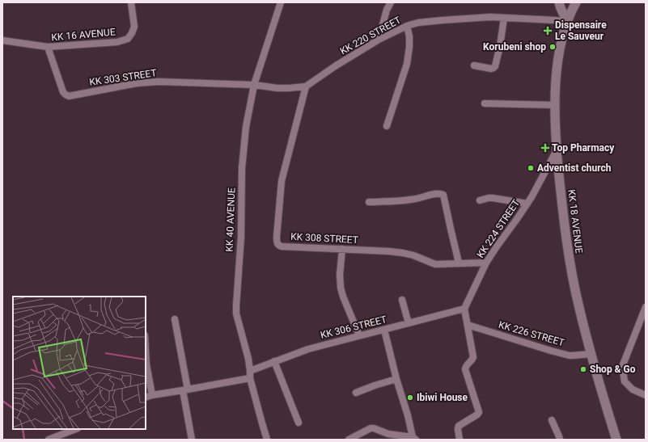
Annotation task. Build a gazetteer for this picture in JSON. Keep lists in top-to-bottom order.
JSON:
{
  "streets": {
    "main road": ["KK 18 AVENUE"],
    "street": [
      "KK 16 AVENUE",
      "KK 220 STREET",
      "KK 303 STREET",
      "KK 40 AVENUE",
      "KK 224 STREET",
      "KK 308 STREET",
      "KK 306 STREET",
      "KK 226 STREET"
    ]
  },
  "crossings": [
    ["KK 16 AVENUE", "KK 303 STREET"],
    ["KK 220 STREET", "KK 18 AVENUE"],
    ["KK 220 STREET", "KK 308 STREET"],
    ["KK 303 STREET", "KK 40 AVENUE"],
    ["KK 40 AVENUE", "KK 306 STREET"],
    ["KK 18 AVENUE", "KK 224 STREET"],
    ["KK 18 AVENUE", "KK 226 STREET"],
    ["KK 224 STREET", "KK 308 STREET"],
    ["KK 224 STREET", "KK 306 STREET"]
  ],
  "places": {
    "health": ["Dispensaire Le Sauveur", "Top Pharmacy"],
    "other": [
      "Korubeni shop",
      "Adventist church",
      "Shop & Go",
      "Ibiwi House"
    ]
  }
}
